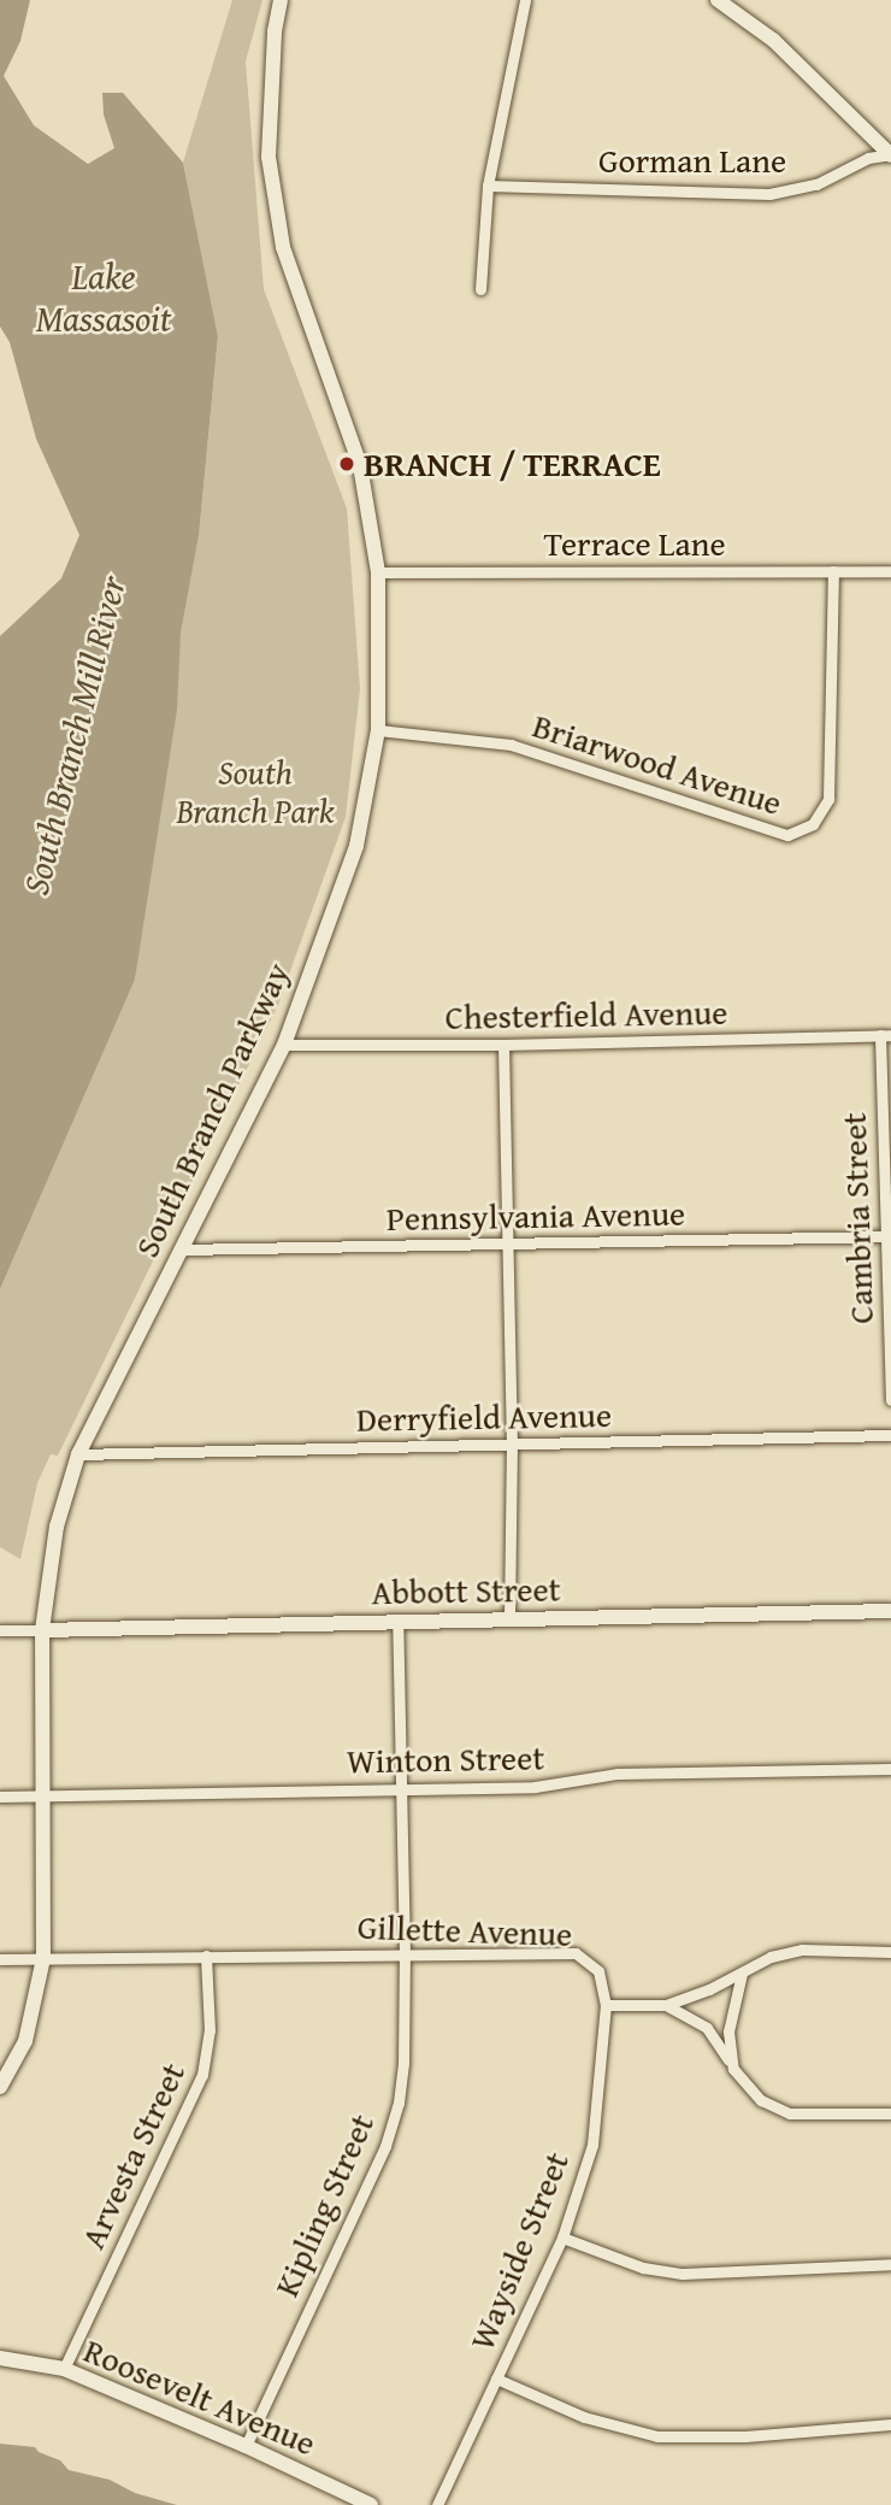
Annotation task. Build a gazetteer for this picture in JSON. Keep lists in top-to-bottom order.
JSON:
{
  "streets": {
    "main road": ["South Branch Parkway", "Abbott Street", "Roosevelt Avenue"],
    "street": [
      "Gorman Lane",
      "Terrace Lane",
      "Briarwood Avenue",
      "Chesterfield Avenue",
      "Pennsylvania Avenue",
      "Cambria Street",
      "Derryfield Avenue",
      "Winton Street",
      "Gillette Avenue",
      "Arvesta Street",
      "Kipling Street",
      "Wayside Street"
    ]
  },
  "crossings": [
    ["Terrace Lane", "Briarwood Avenue"],
    ["Terrace Lane", "South Branch Parkway"],
    ["Briarwood Avenue", "South Branch Parkway"],
    ["Chesterfield Avenue", "South Branch Parkway"],
    ["Chesterfield Avenue", "Cambria Street"],
    ["South Branch Parkway", "Pennsylvania Avenue"],
    ["South Branch Parkway", "Derryfield Avenue"],
    ["South Branch Parkway", "Abbott Street"],
    ["South Branch Parkway", "Winton Street"],
    ["South Branch Parkway", "Gillette Avenue"],
    ["Pennsylvania Avenue", "Cambria Street"],
    ["Abbott Street", "Kipling Street"],
    ["Winton Street", "Kipling Street"],
    ["Gillette Avenue", "Arvesta Street"],
    ["Gillette Avenue", "Kipling Street"],
    ["Gillette Avenue", "Wayside Street"],
    ["Arvesta Street", "Roosevelt Avenue"],
    ["Kipling Street", "Roosevelt Avenue"]
  ],
  "water": ["Lake Massasoit", "South Branch Mill River"],
  "parks": ["South Branch Park"],
  "places": ["BRANCH / TERRACE"]
}
